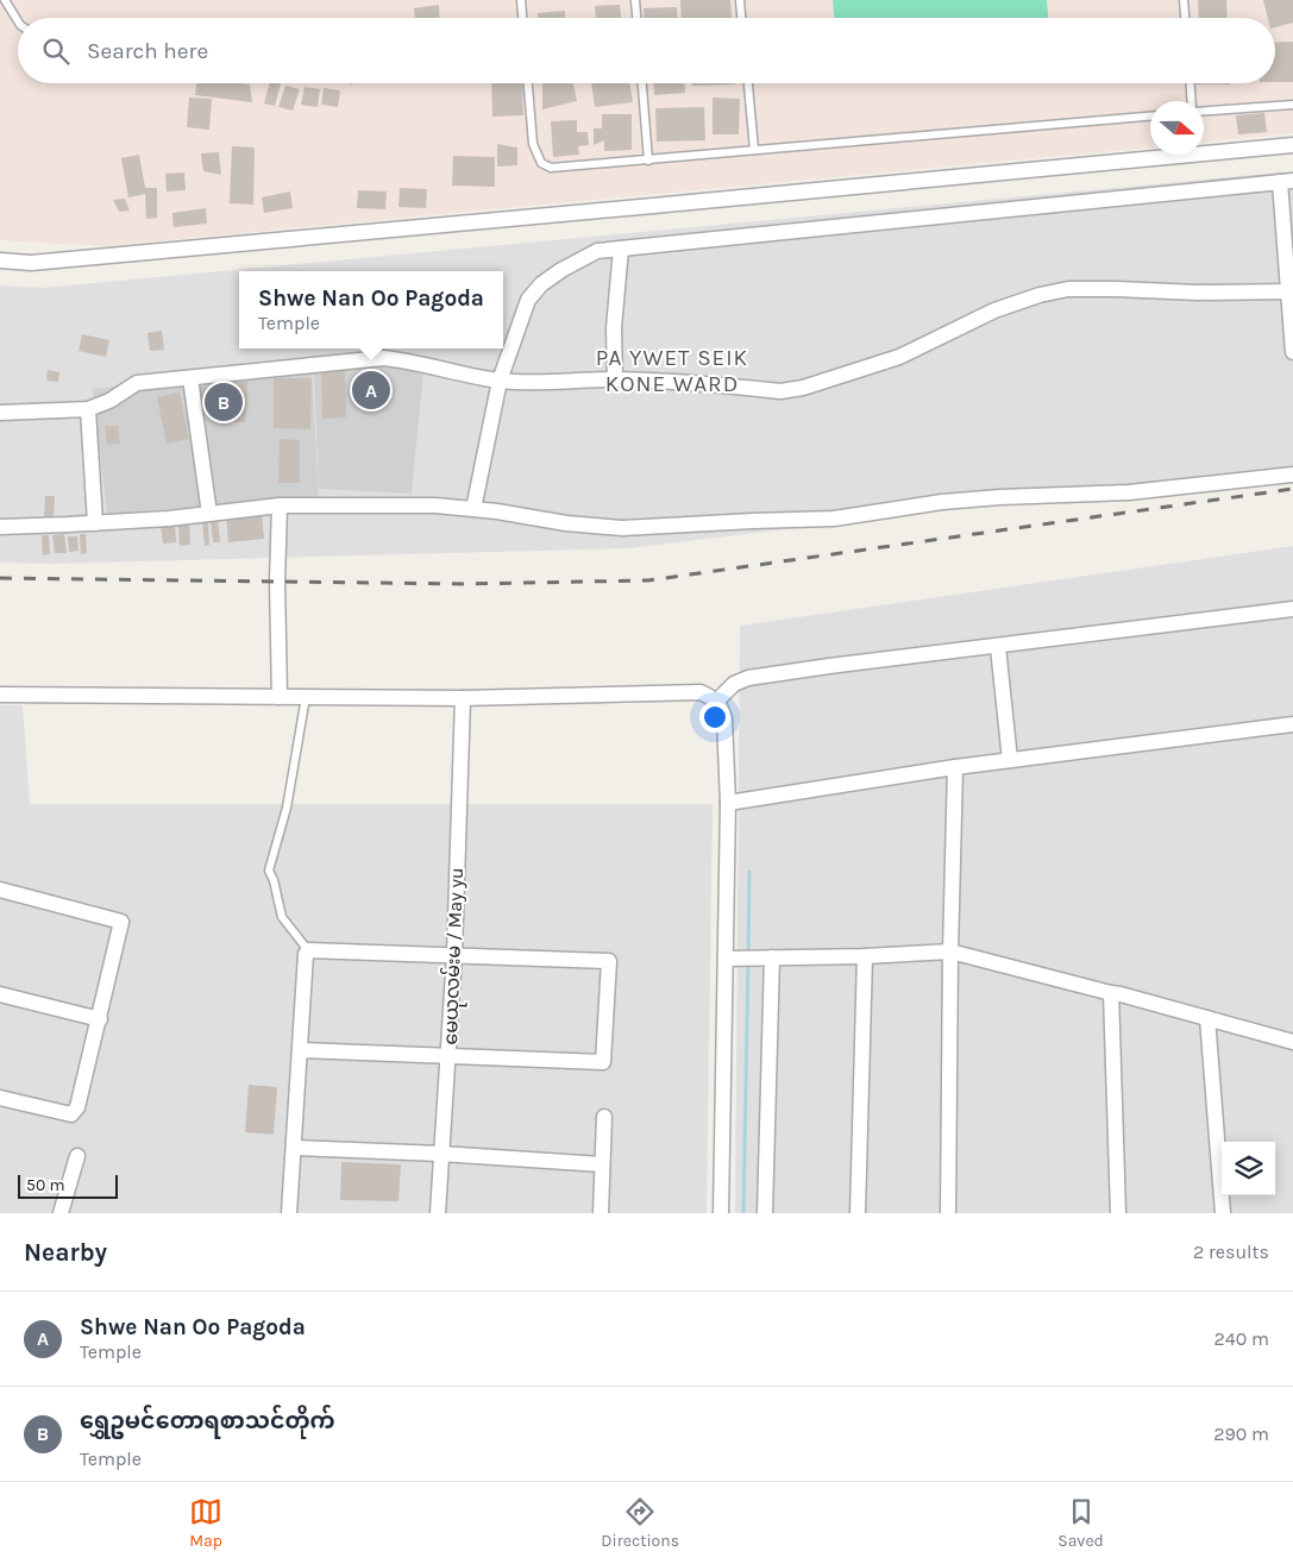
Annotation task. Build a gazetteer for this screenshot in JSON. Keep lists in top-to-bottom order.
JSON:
{
  "streets": {
    "street": ["မေယုလမ်းမ / May yu"]
  },
  "districts": ["PA YWET SEIK KONE WARD"],
  "scale_bar": "50 m",
  "north": "right",
  "page": {
    "search": "Search here",
    "popup": ["Shwe Nan Oo Pagoda", "Temple"],
    "pins": ["A", "B"],
    "scale": "50 m",
    "heading": ["Nearby", "2 results"],
    "list": [
      {
        "mark": "A",
        "name": "Shwe Nan Oo Pagoda",
        "note": "Temple",
        "value": "240 m"
      },
      {
        "mark": "B",
        "name": "ရွှေဥမင်တောရစာသင်တိုက်",
        "note": "Temple",
        "value": "290 m"
      }
    ],
    "nav": ["Map", "Directions", "Saved"]
  }
}
